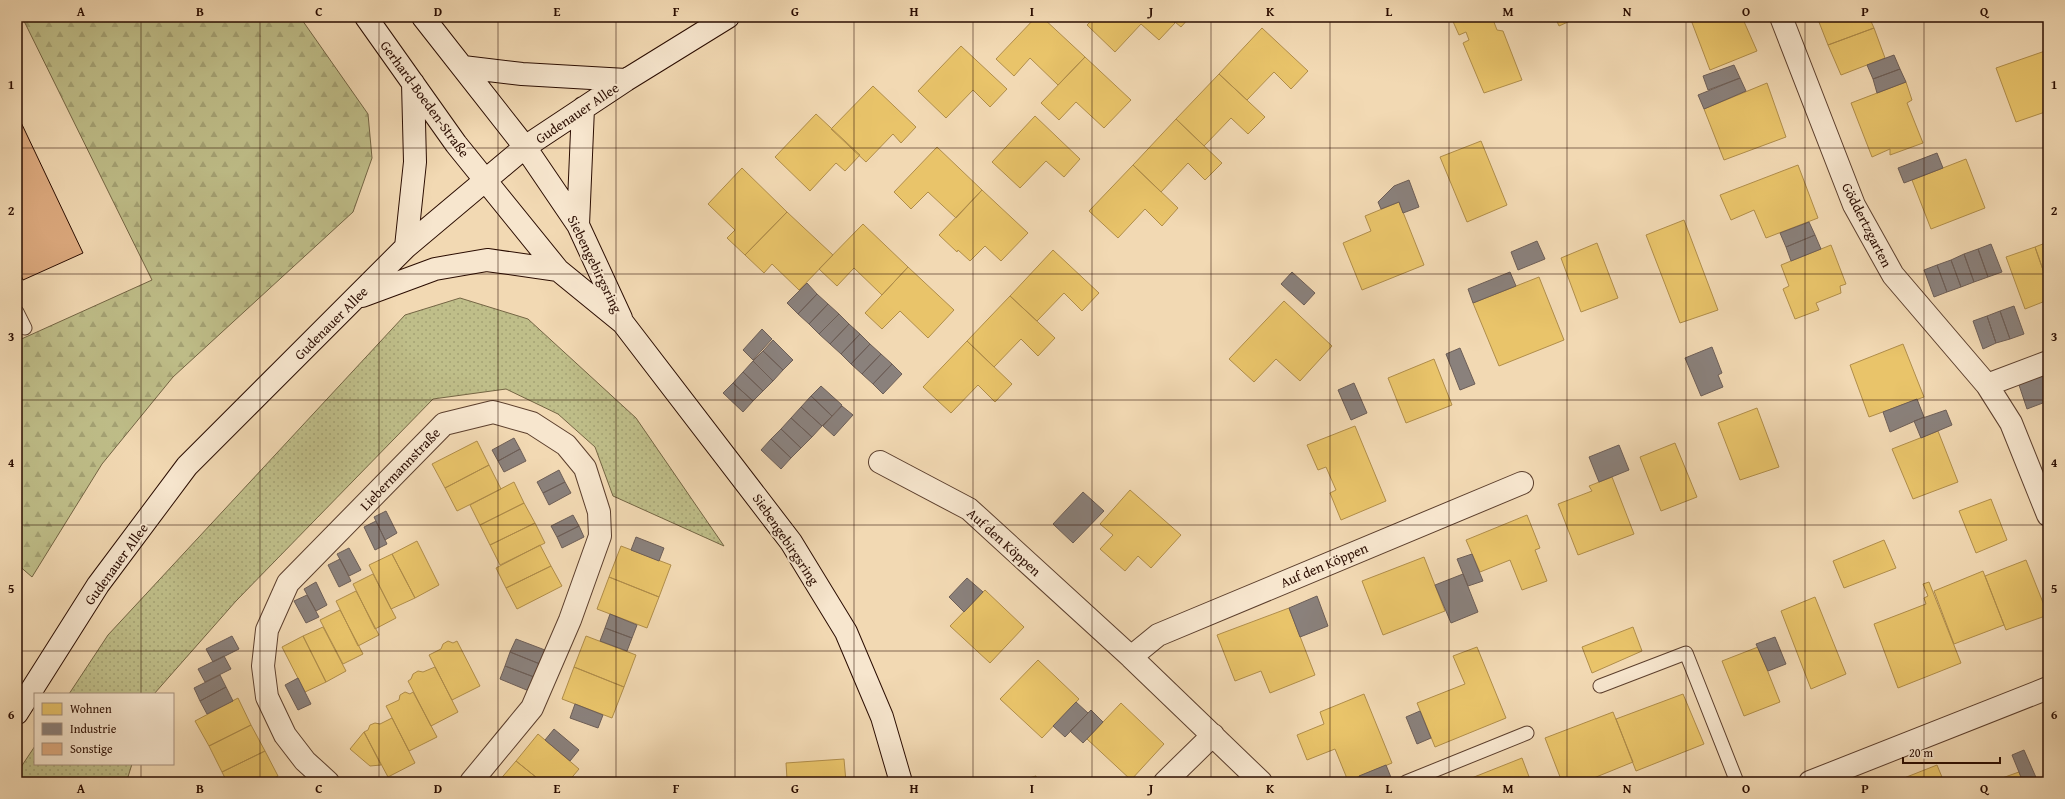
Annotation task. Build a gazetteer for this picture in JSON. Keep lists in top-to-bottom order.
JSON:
{
  "streets": {
    "street": [
      "Gerhard-Boeden-Straße",
      "Gudenauer Allee",
      "Göddertzgarten",
      "Siebengebirgsring",
      "Liebermannstraße",
      "Auf den Köppen"
    ]
  },
  "crossings": [
    ["Gerhard-Boeden-Straße", "Gudenauer Allee"],
    ["Gerhard-Boeden-Straße", "Siebengebirgsring"],
    ["Gudenauer Allee", "Siebengebirgsring"]
  ],
  "legend": ["Wohnen", "Industrie", "Sonstige"],
  "scale_bar": "20 m",
  "grid": {
    "columns": [
      "A",
      "B",
      "C",
      "D",
      "E",
      "F",
      "G",
      "H",
      "I",
      "J",
      "K",
      "L",
      "M",
      "N",
      "O",
      "P",
      "Q"
    ],
    "rows": [
      "1",
      "2",
      "3",
      "4",
      "5",
      "6"
    ]
  }
}
